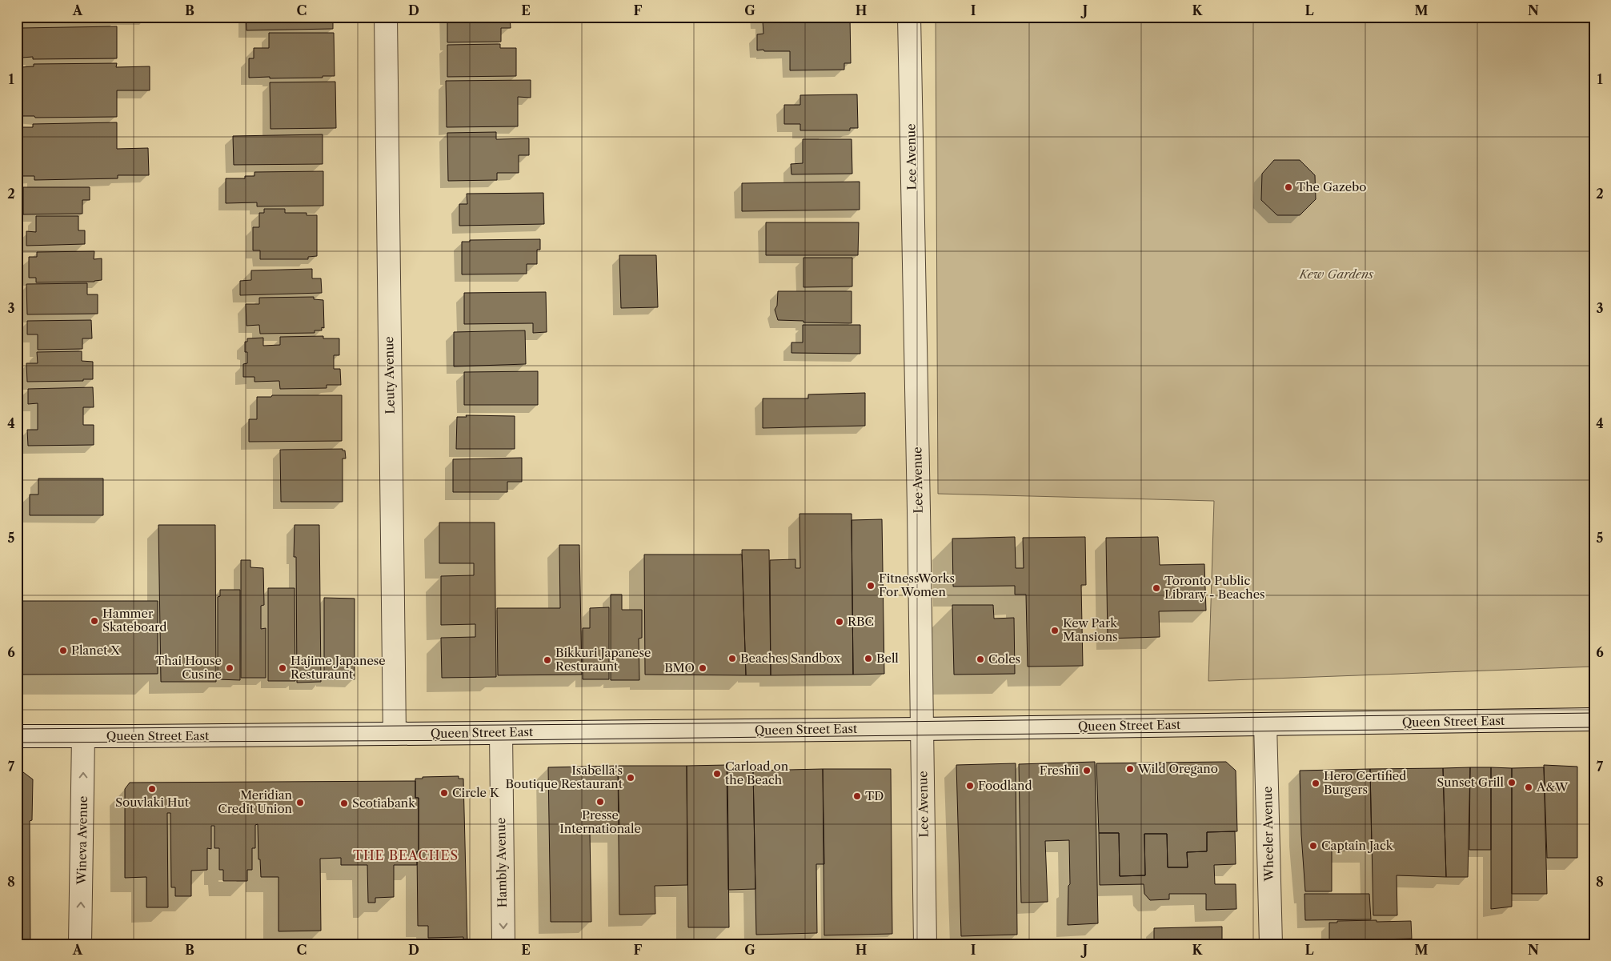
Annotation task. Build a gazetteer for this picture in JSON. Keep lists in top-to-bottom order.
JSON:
{
  "streets": {
    "street": [
      "Lee Avenue",
      "Leuty Avenue",
      "Queen Street East",
      "Wheeler Avenue",
      "Wineva Avenue",
      "Hambly Avenue"
    ]
  },
  "crossings": [
    ["Lee Avenue", "Queen Street East"],
    ["Leuty Avenue", "Queen Street East"],
    ["Queen Street East", "Wheeler Avenue"],
    ["Queen Street East", "Wineva Avenue"],
    ["Queen Street East", "Hambly Avenue"]
  ],
  "one_way": ["Wineva Avenue", "Hambly Avenue"],
  "districts": ["THE BEACHES"],
  "parks": ["Kew Gardens"],
  "places": [
    "The Gazebo",
    "FitnessWorks For Women",
    "Toronto Public Library - Beaches",
    "Hammer Skateboard",
    "RBC",
    "Kew Park Mansions",
    "Planet X",
    "Beaches Sandbox",
    "Bell",
    "Coles",
    "Bikkuri Japanese Resturaunt",
    "Thai House Cusine",
    "Hajime Japanese Resturaunt",
    "BMO",
    "Wild Oregano",
    "Freshii",
    "Carload on the Beach",
    "Isabella's Boutique Restaurant",
    "Sunset Grill",
    "Hero Certified Burgers",
    "Foodland",
    "A&W",
    "Souvlaki Hut",
    "Circle K",
    "TD",
    "Presse Internationale",
    "Meridian Credit Union",
    "Scotiabank",
    "Captain Jack"
  ],
  "grid": {
    "columns": [
      "A",
      "B",
      "C",
      "D",
      "E",
      "F",
      "G",
      "H",
      "I",
      "J",
      "K",
      "L",
      "M",
      "N"
    ],
    "rows": [
      "1",
      "2",
      "3",
      "4",
      "5",
      "6",
      "7",
      "8"
    ]
  }
}
